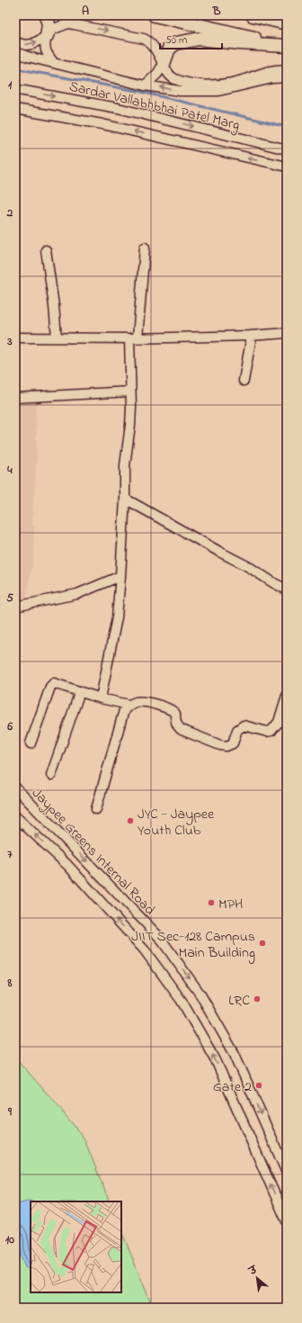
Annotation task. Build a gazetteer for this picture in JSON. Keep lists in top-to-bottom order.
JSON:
{
  "streets": {
    "street": ["Sardar Vallabhbhai Patel Marg", "Jaypee Greens Internal Road"]
  },
  "places": [
    "JYC - Jaypee Youth Club",
    "MPH",
    "JIIT Sec-128 Campus Main Building",
    "LRC",
    "Gate 2"
  ],
  "scale_bar": "50 m",
  "north": "top left",
  "grid": {
    "columns": ["A", "B"],
    "rows": [
      "1",
      "2",
      "3",
      "4",
      "5",
      "6",
      "7",
      "8",
      "9",
      "10"
    ]
  }
}
